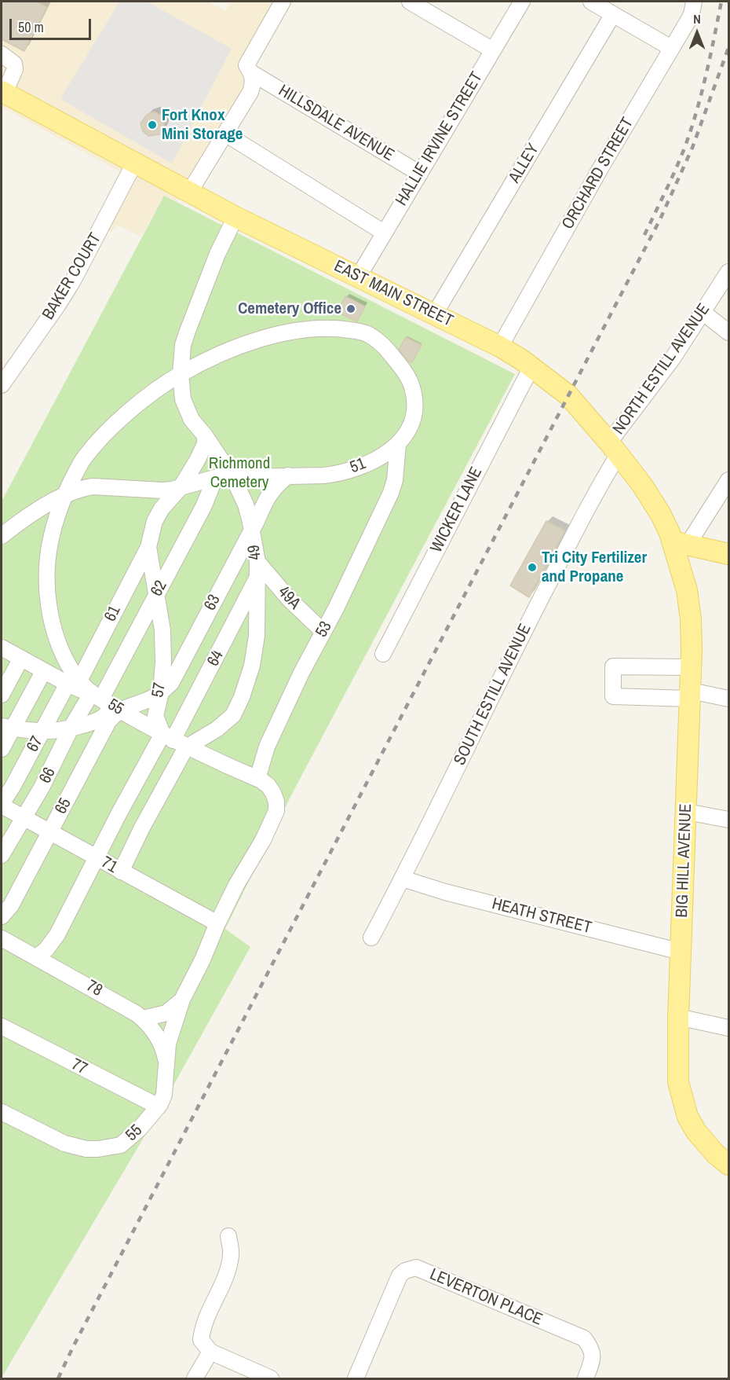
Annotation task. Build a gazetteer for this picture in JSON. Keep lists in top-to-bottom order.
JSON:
{
  "streets": {
    "main road": ["EAST MAIN STREET", "BIG HILL AVENUE"],
    "street": [
      "HILLSDALE AVENUE",
      "HALLIE IRVINE STREET",
      "ALLEY",
      "ORCHARD STREET",
      "BAKER COURT",
      "NORTH ESTILL AVENUE",
      "51",
      "WICKER LANE",
      "49",
      "62",
      "49A",
      "63",
      "61",
      "53",
      "64",
      "57",
      "SOUTH ESTILL AVENUE",
      "55",
      "67",
      "66",
      "65",
      "71",
      "HEATH STREET",
      "78",
      "77",
      "LEVERTON PLACE"
    ]
  },
  "crossings": [
    ["HILLSDALE AVENUE", "HALLIE IRVINE STREET"],
    ["HALLIE IRVINE STREET", "EAST MAIN STREET"],
    ["ALLEY", "EAST MAIN STREET"],
    ["ORCHARD STREET", "EAST MAIN STREET"],
    ["BAKER COURT", "EAST MAIN STREET"],
    ["EAST MAIN STREET", "NORTH ESTILL AVENUE"],
    ["EAST MAIN STREET", "WICKER LANE"],
    ["EAST MAIN STREET", "49"],
    ["EAST MAIN STREET", "SOUTH ESTILL AVENUE"],
    ["EAST MAIN STREET", "BIG HILL AVENUE"],
    ["NORTH ESTILL AVENUE", "SOUTH ESTILL AVENUE"],
    ["51", "49"],
    ["51", "62"],
    ["51", "63"],
    ["51", "53"],
    ["51", "57"],
    ["49", "49A"],
    ["49", "63"],
    ["49", "64"],
    ["49", "57"],
    ["49", "55"],
    ["49", "71"],
    ["62", "63"],
    ["62", "57"],
    ["62", "55"],
    ["62", "66"],
    ["62", "65"],
    ["49A", "53"],
    ["49A", "64"],
    ["63", "57"],
    ["63", "55"],
    ["63", "67"],
    ["63", "66"],
    ["63", "65"],
    ["61", "57"],
    ["61", "55"],
    ["61", "67"],
    ["53", "55"],
    ["64", "57"],
    ["64", "55"],
    ["57", "55"],
    ["SOUTH ESTILL AVENUE", "HEATH STREET"],
    ["55", "67"],
    ["55", "66"],
    ["55", "65"],
    ["55", "71"],
    ["55", "78"],
    ["55", "77"],
    ["67", "71"],
    ["66", "65"],
    ["66", "71"],
    ["65", "71"],
    ["65", "78"],
    ["BIG HILL AVENUE", "HEATH STREET"]
  ],
  "parks": ["Richmond Cemetery"],
  "places": ["Fort Knox Mini Storage", "Cemetery Office", "Tri City Fertilizer and Propane"],
  "scale_bar": "50 m",
  "north": "top"
}
